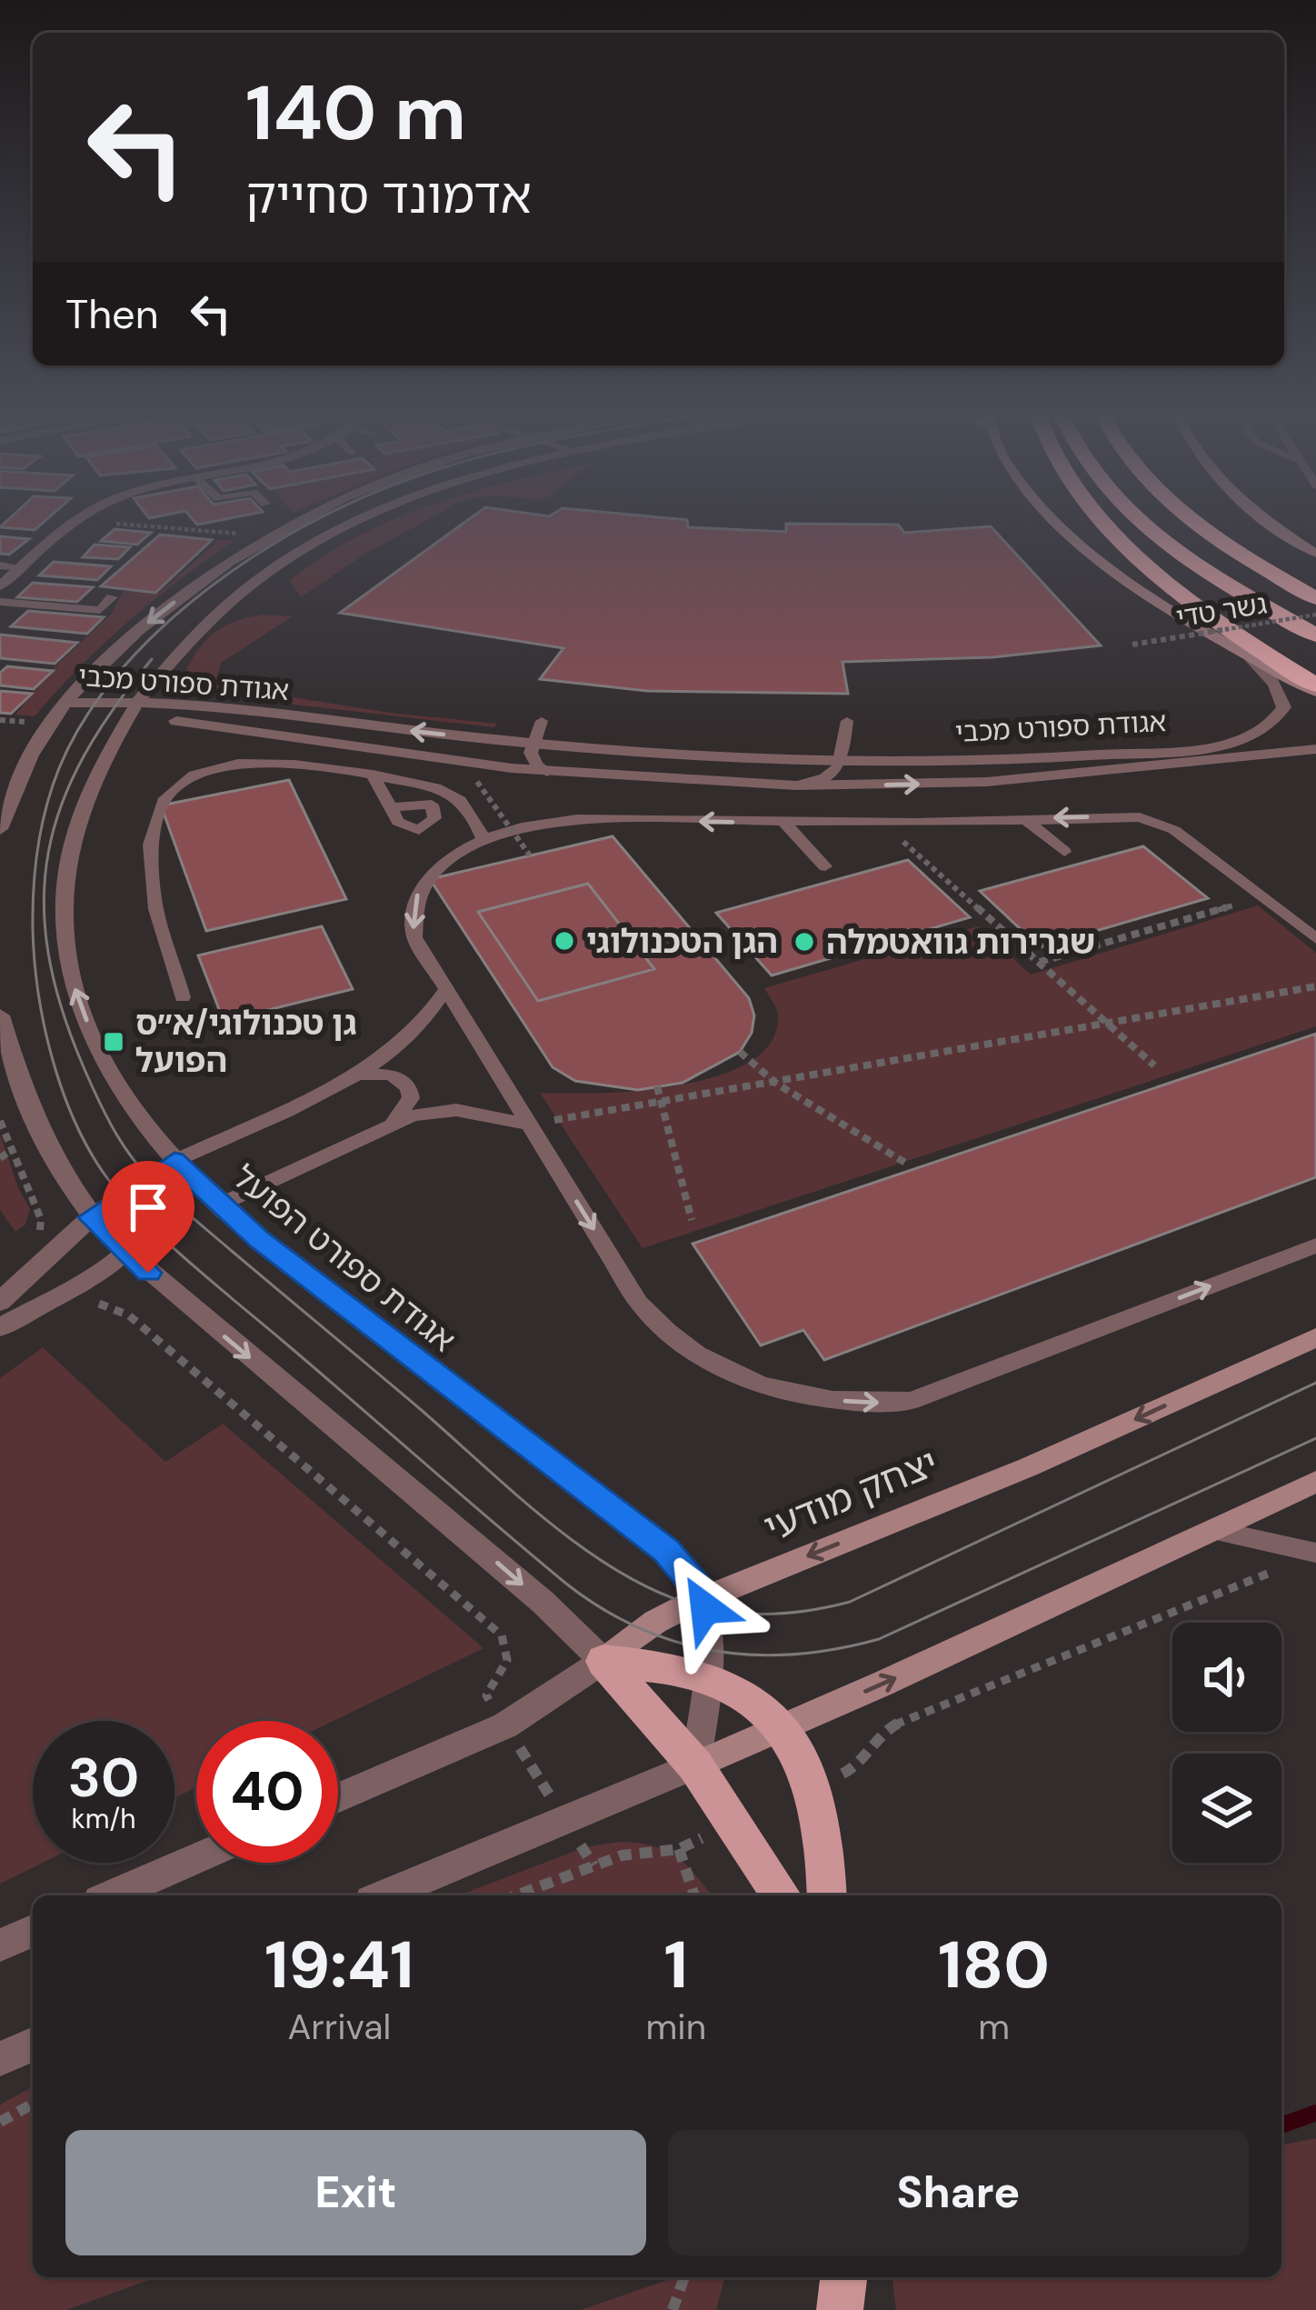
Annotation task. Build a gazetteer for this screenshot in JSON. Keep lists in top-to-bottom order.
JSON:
{
  "streets": {
    "main road": ["יצחק מודעי"],
    "street": ["אגודת ספורט מכבי", "אגודת ספורט הפועל"],
    "path": ["גשר טדי"]
  },
  "crossings": [
    ["אגודת ספורט מכבי", "אגודת ספורט הפועל"],
    ["אגודת ספורט הפועל", "יצחק מודעי"]
  ],
  "places": {
    "other": ["הגן הטכנולוגי", "שגרירות גוואטמלה"],
    "transit": ["גן טכנולוגי/א״ס הפועל"]
  },
  "page": {
    "turn": ["140 m", "אדמונד סחייק"],
    "then": "Then",
    "speed": "30 km/h",
    "limit": "40",
    "eta": [
      "19:41",
      "Arrival",
      "1",
      "min",
      "180",
      "m"
    ],
    "buttons": ["Exit", "Share"]
  }
}
